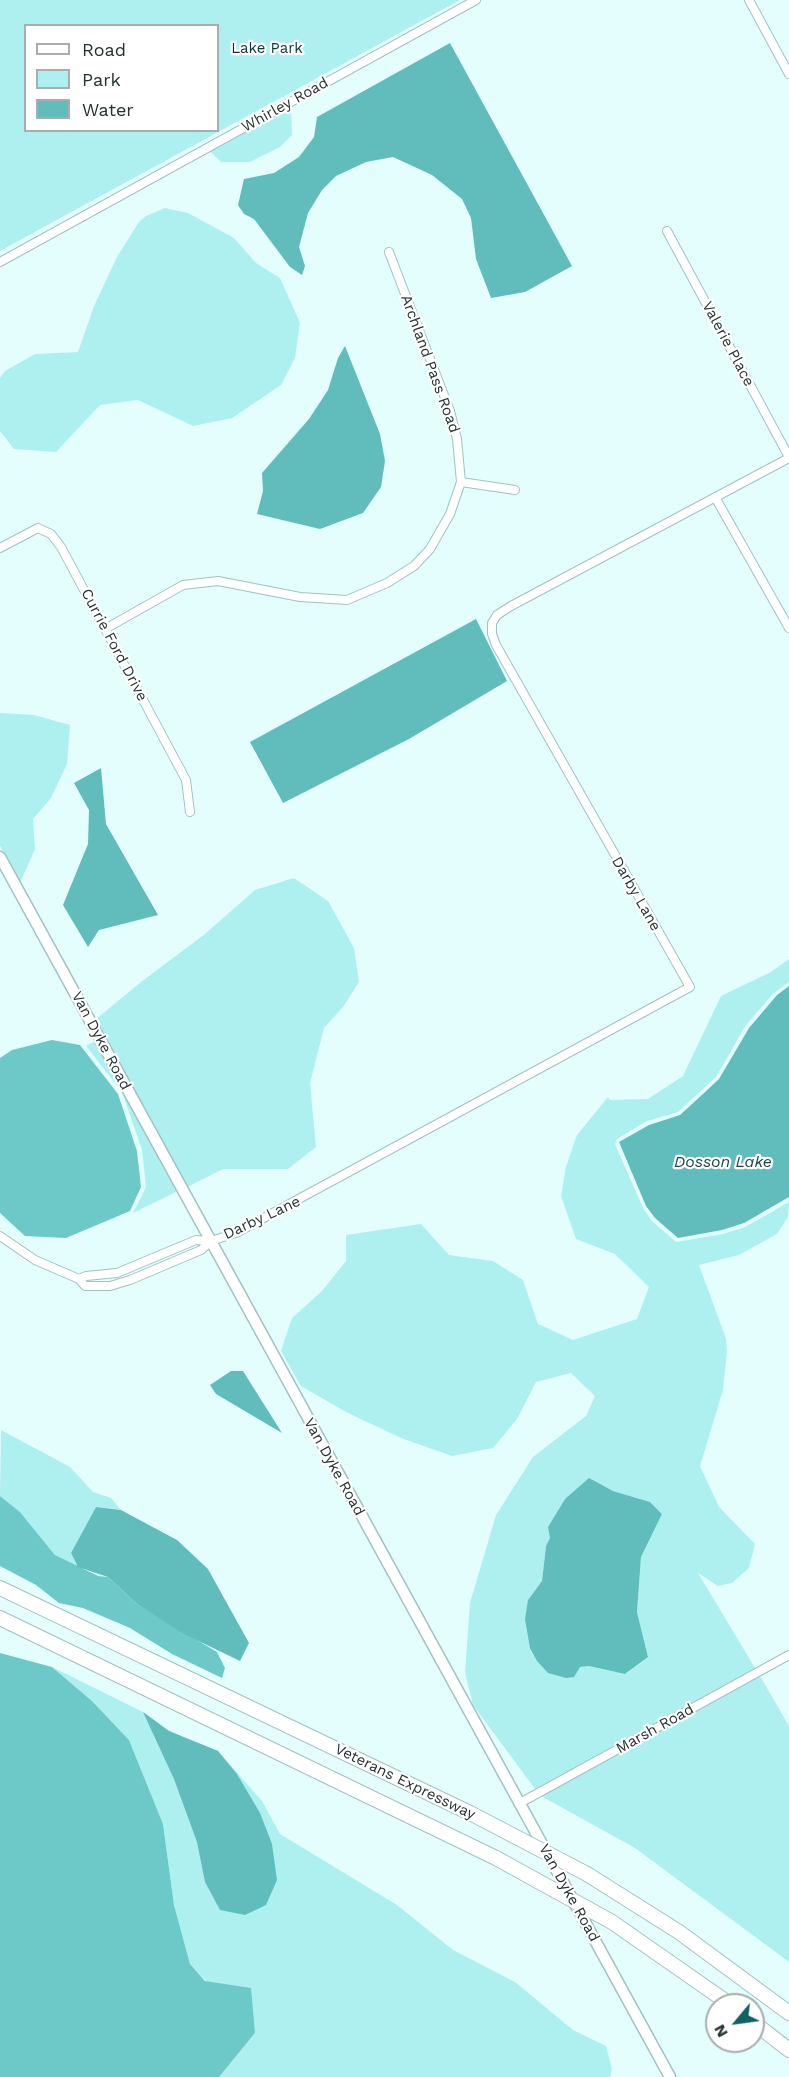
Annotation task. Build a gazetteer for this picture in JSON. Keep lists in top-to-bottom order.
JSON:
{
  "streets": {
    "highway": ["Veterans Expressway"],
    "main road": ["Van Dyke Road"],
    "street": [
      "Whirley Road",
      "Valerie Place",
      "Archland Pass Road",
      "Currie Ford Drive",
      "Darby Lane",
      "Marsh Road"
    ]
  },
  "crossings": [
    ["Valerie Place", "Darby Lane"],
    ["Archland Pass Road", "Currie Ford Drive"],
    ["Darby Lane", "Van Dyke Road"],
    ["Van Dyke Road", "Marsh Road"]
  ],
  "water": ["Dosson Lake"],
  "parks": ["Lake Park"],
  "legend": ["Road", "Park", "Water"],
  "north": "bottom left"
}
